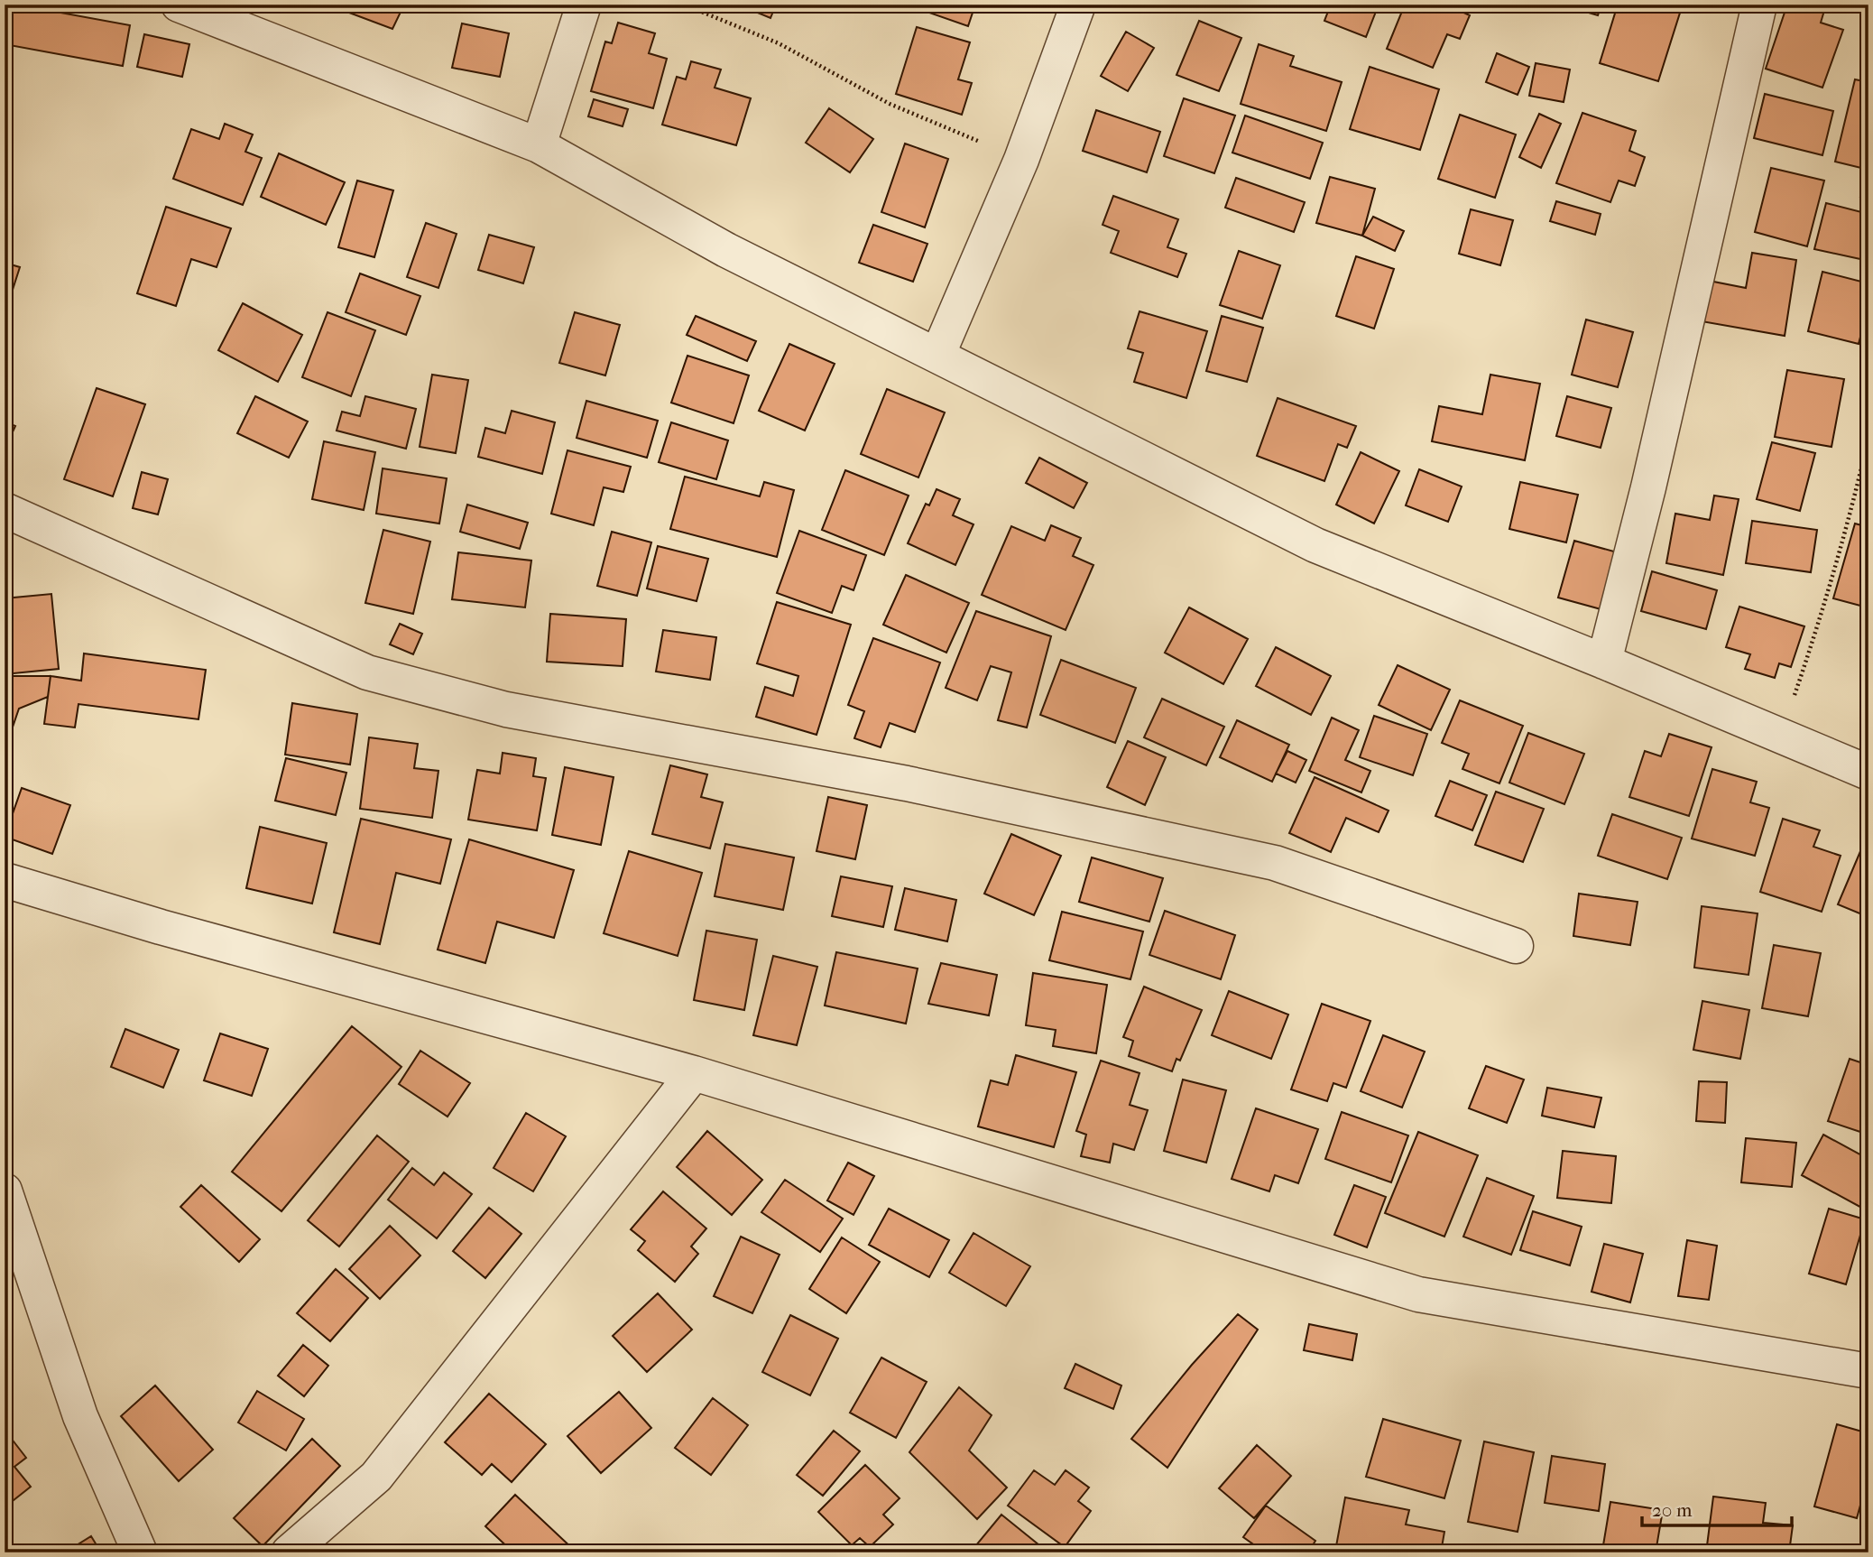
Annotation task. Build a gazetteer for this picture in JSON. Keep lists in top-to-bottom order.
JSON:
{
  "scale_bar": "20 m"
}
